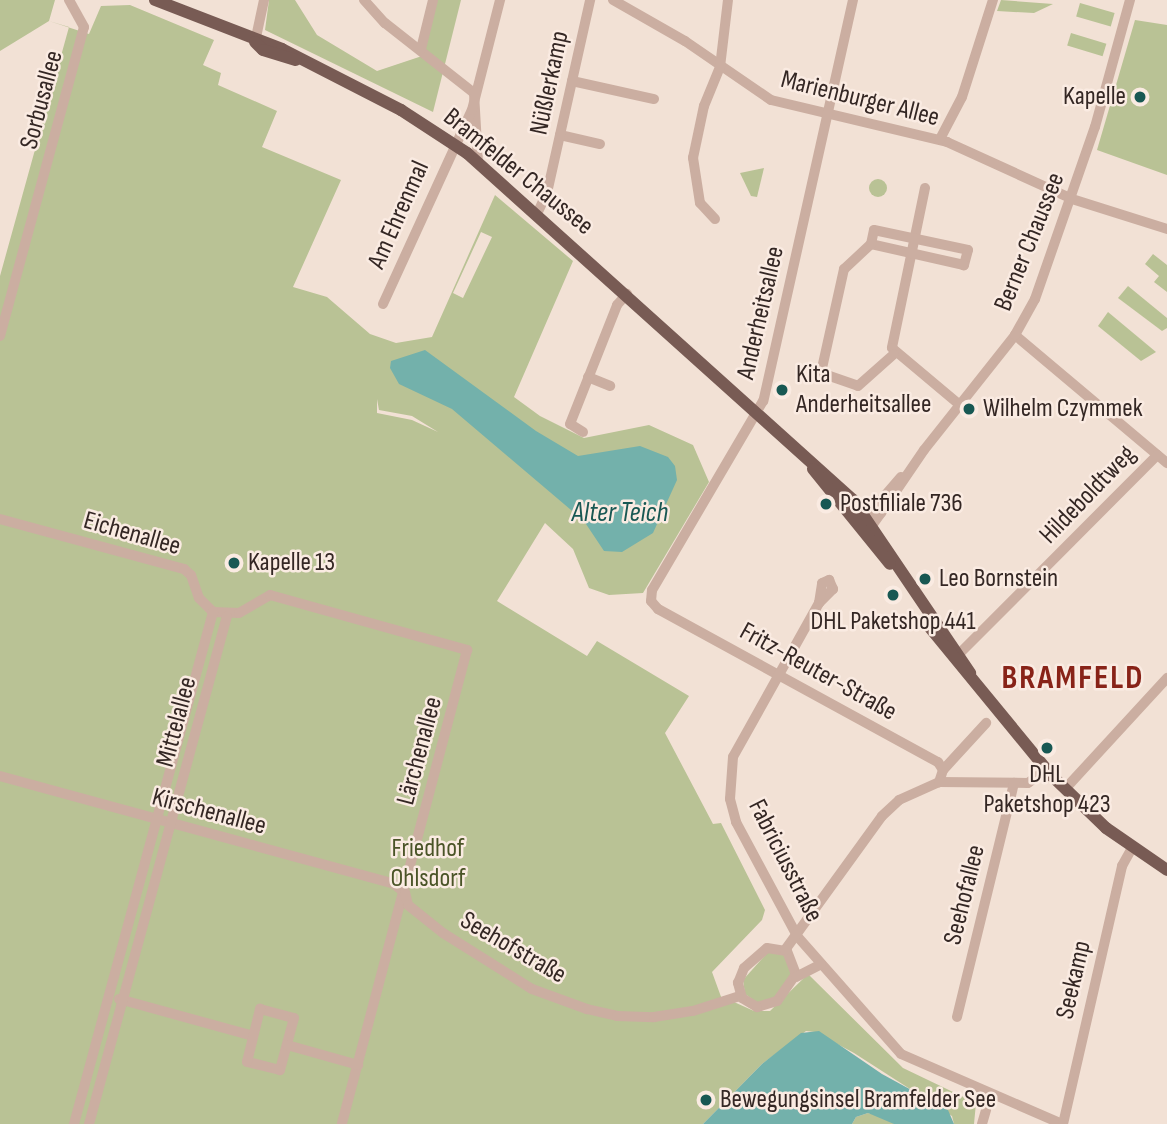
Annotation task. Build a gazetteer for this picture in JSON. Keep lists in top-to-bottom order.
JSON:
{
  "streets": {
    "main road": ["Bramfelder Chaussee"],
    "street": [
      "Nüßlerkamp",
      "Marienburger Allee",
      "Sorbusallee",
      "Am Ehrenmal",
      "Berner Chaussee",
      "Anderheitsallee",
      "Hildeboldtweg",
      "Eichenallee",
      "Fritz-Reuter-Straße",
      "Mittelallee",
      "Lärchenallee",
      "Kirschenallee",
      "Fabriciusstraße",
      "Seehofallee",
      "Seehofstraße",
      "Seekamp"
    ]
  },
  "crossings": [
    ["Nüßlerkamp", "Bramfelder Chaussee"],
    ["Marienburger Allee", "Berner Chaussee"],
    ["Marienburger Allee", "Anderheitsallee"],
    ["Bramfelder Chaussee", "Am Ehrenmal"],
    ["Bramfelder Chaussee", "Berner Chaussee"],
    ["Bramfelder Chaussee", "Anderheitsallee"],
    ["Bramfelder Chaussee", "Hildeboldtweg"],
    ["Bramfelder Chaussee", "Seekamp"],
    ["Anderheitsallee", "Fritz-Reuter-Straße"],
    ["Eichenallee", "Mittelallee"],
    ["Fritz-Reuter-Straße", "Fabriciusstraße"],
    ["Mittelallee", "Lärchenallee"],
    ["Mittelallee", "Kirschenallee"],
    ["Lärchenallee", "Kirschenallee"],
    ["Lärchenallee", "Seehofstraße"],
    ["Kirschenallee", "Seehofstraße"],
    ["Fabriciusstraße", "Seekamp"]
  ],
  "districts": ["BRAMFELD"],
  "water": ["Alter Teich"],
  "parks": ["Friedhof Ohlsdorf"],
  "places": [
    "Kapelle",
    "Kita Anderheitsallee",
    "Wilhelm Czymmek",
    "Postfiliale 736",
    "Kapelle 13",
    "Leo Bornstein",
    "DHL Paketshop 441",
    "DHL Paketshop 423",
    "Bewegungsinsel Bramfelder See"
  ]
}
